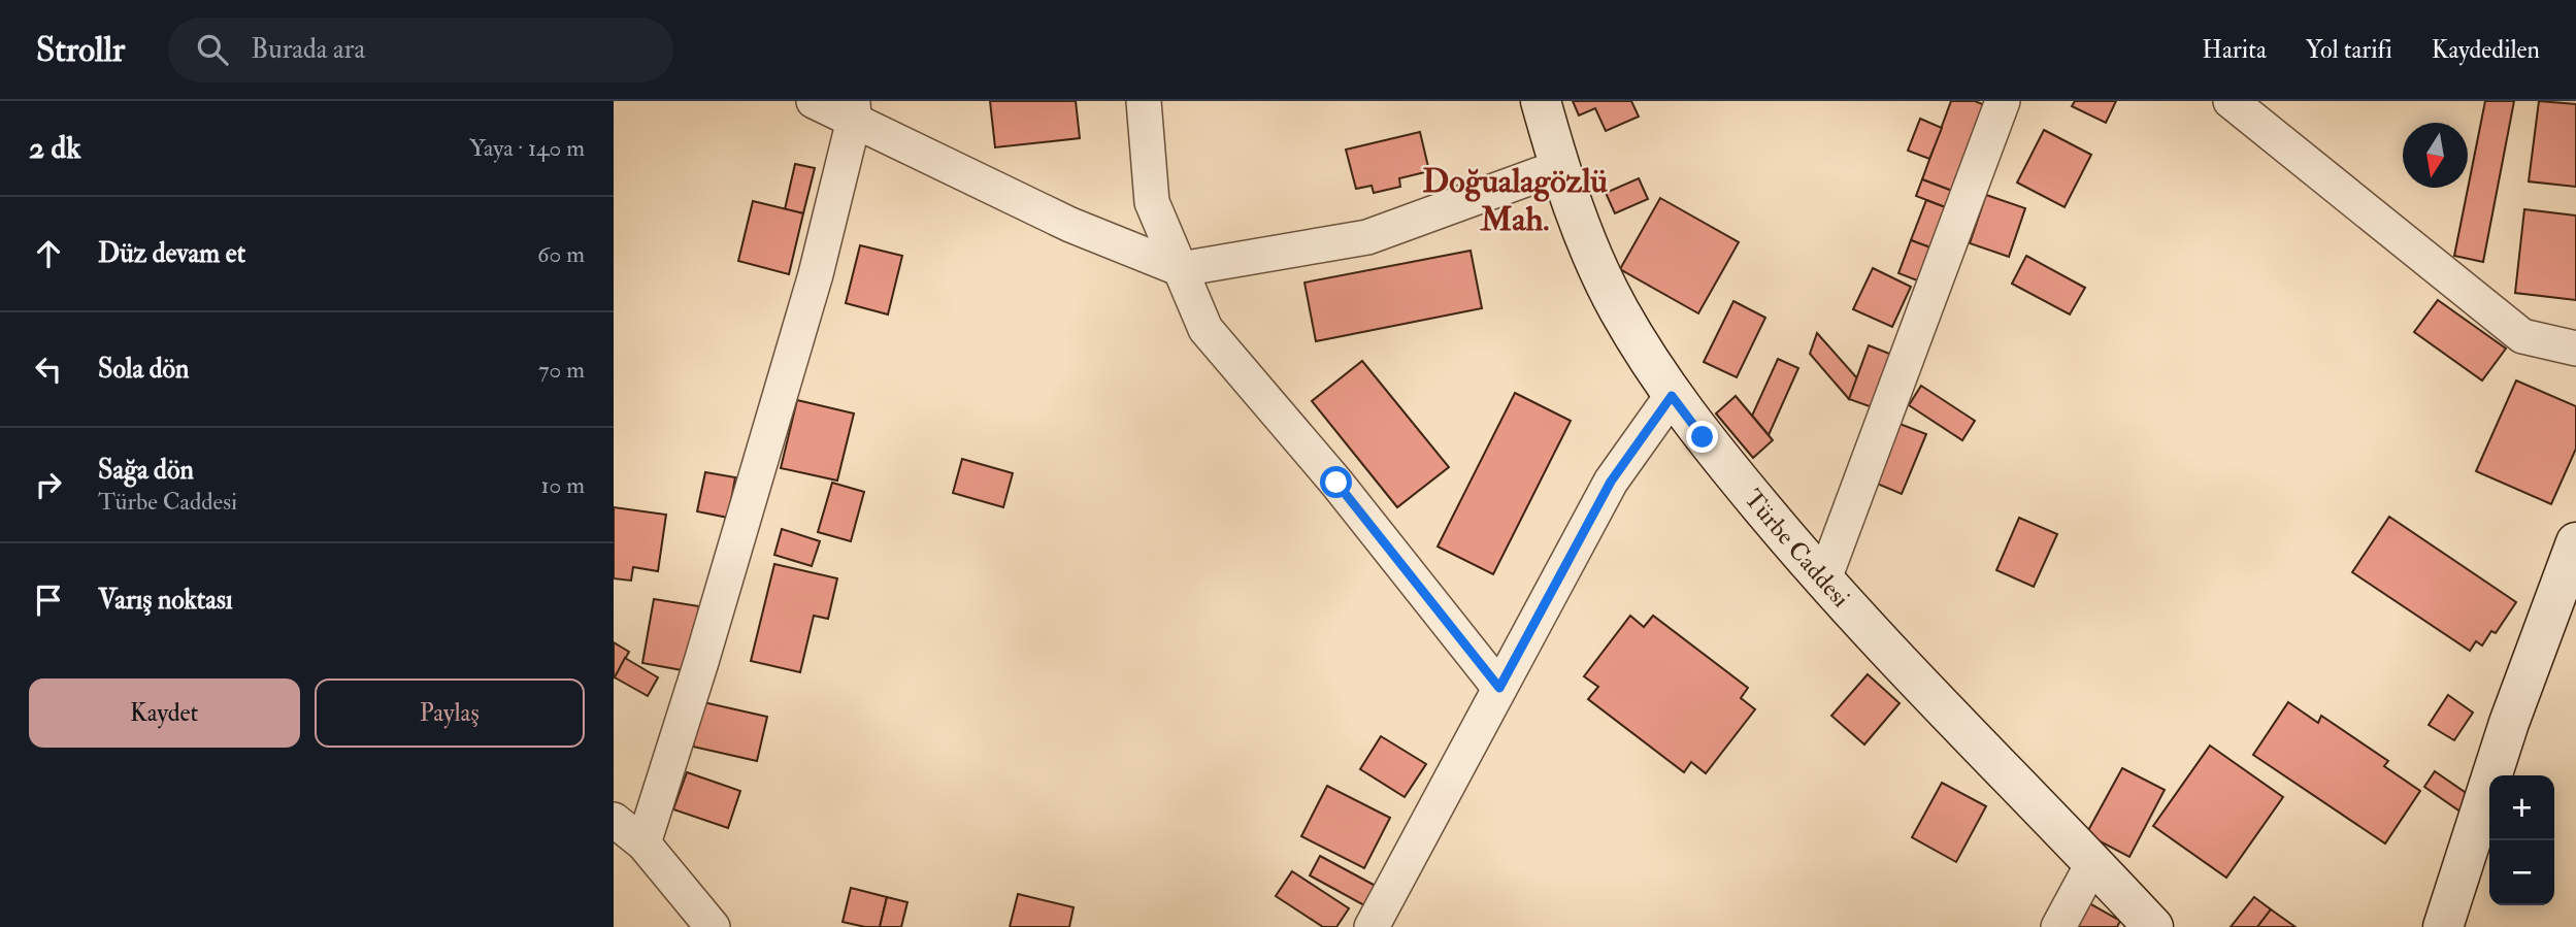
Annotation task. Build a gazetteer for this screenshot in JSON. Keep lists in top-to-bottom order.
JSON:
{
  "streets": {
    "street": ["Türbe Caddesi"]
  },
  "districts": ["Doğualagözlü Mah."],
  "north": "bottom",
  "page": {
    "header": "Strollr",
    "search": "Burada ara",
    "nav": ["Harita", "Yol tarifi", "Kaydedilen"],
    "heading": ["2 dk", "Yaya · 140 m"],
    "list": [
      ["Düz devam et", "60 m"],
      ["Sola dön", "70 m"],
      ["Sağa dön", "Türbe Caddesi", "10 m"],
      "Varış noktası"
    ],
    "buttons": ["Kaydet", "Paylaş"],
    "map_buttons": ["+", "−"]
  }
}
